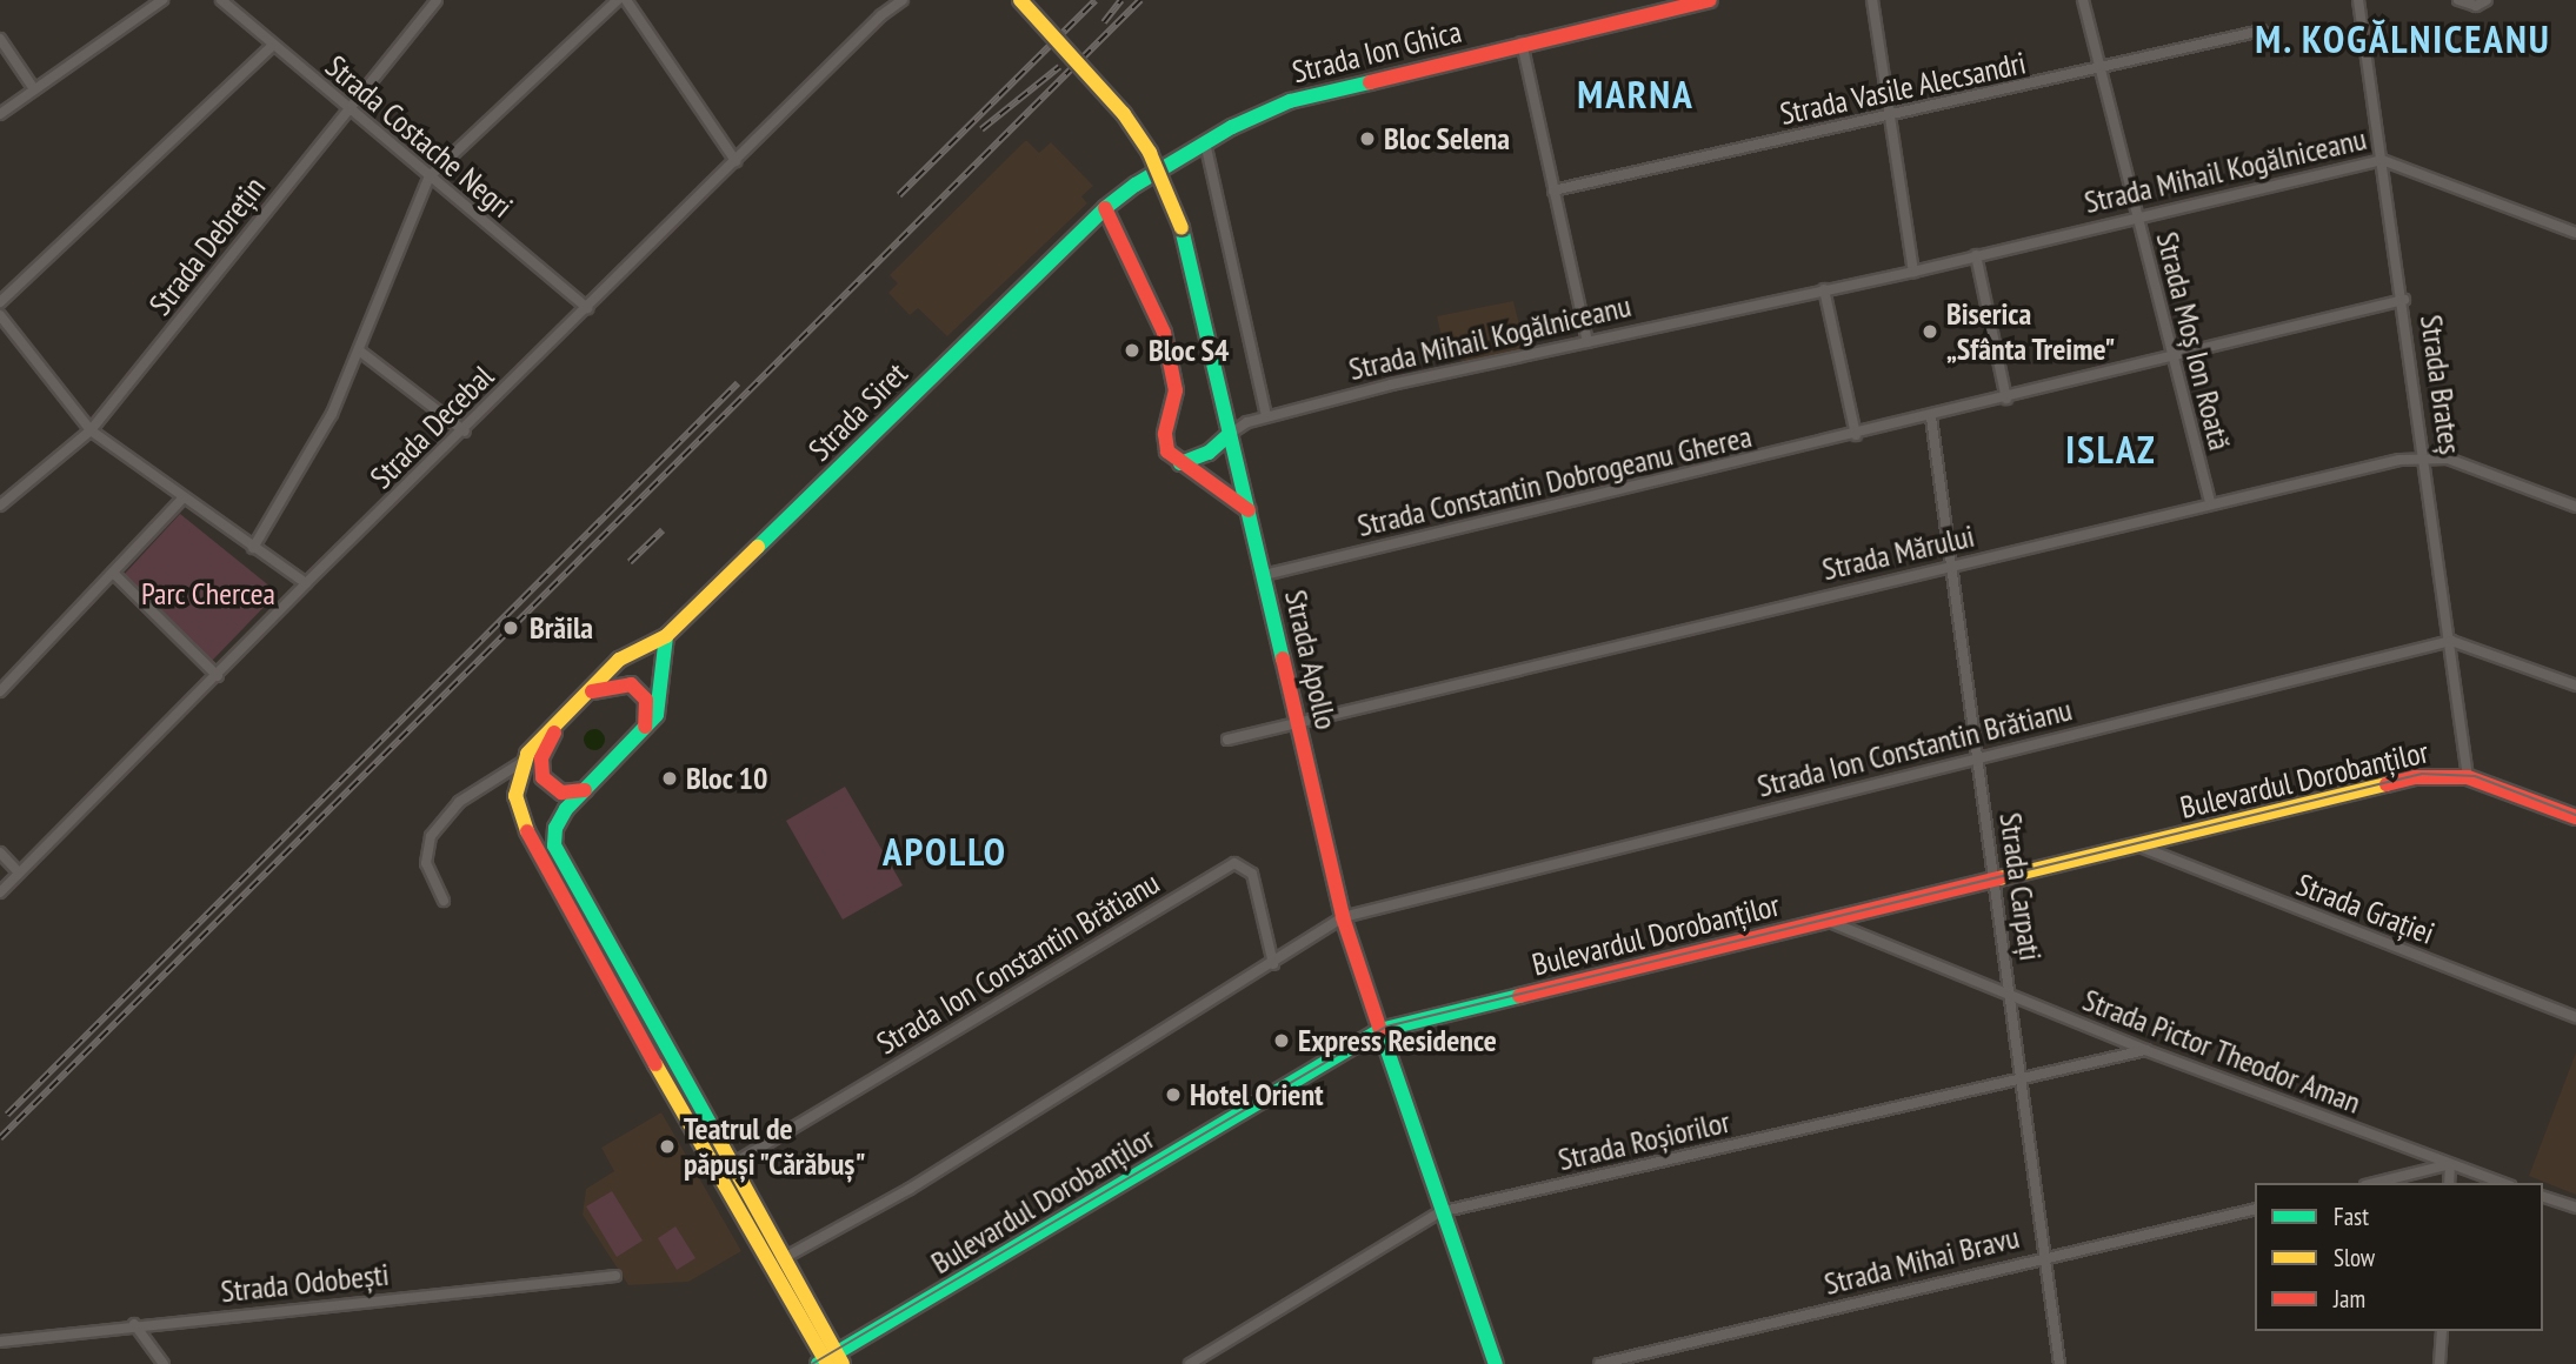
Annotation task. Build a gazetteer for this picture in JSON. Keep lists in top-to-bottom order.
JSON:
{
  "streets": {
    "street": [
      "Strada Ion Ghica",
      "Strada Vasile Alecsandri",
      "Strada Costache Negri",
      "Strada Mihail Kogălniceanu",
      "Strada Debrețin",
      "Strada Moș Ion Roată",
      "Strada Brateș",
      "Strada Siret",
      "Strada Decebal",
      "Strada Constantin Dobrogeanu Gherea",
      "Strada Mărului",
      "Strada Apollo",
      "Strada Ion Constantin Brătianu",
      "Bulevardul Dorobanților",
      "Strada Carpați",
      "Strada Grației",
      "Strada Pictor Theodor Aman",
      "Strada Roșiorilor",
      "Strada Mihai Bravu",
      "Strada Odobești"
    ]
  },
  "crossings": [
    ["Strada Ion Ghica", "Strada Siret"],
    ["Strada Vasile Alecsandri", "Strada Moș Ion Roată"],
    ["Strada Costache Negri", "Strada Debrețin"],
    ["Strada Costache Negri", "Strada Decebal"],
    ["Strada Mihail Kogălniceanu", "Strada Moș Ion Roată"],
    ["Strada Mihail Kogălniceanu", "Strada Brateș"],
    ["Strada Mihail Kogălniceanu", "Strada Apollo"],
    ["Strada Moș Ion Roată", "Strada Mărului"],
    ["Strada Brateș", "Strada Mărului"],
    ["Strada Brateș", "Strada Ion Constantin Brătianu"],
    ["Strada Brateș", "Bulevardul Dorobanților"],
    ["Strada Constantin Dobrogeanu Gherea", "Strada Apollo"],
    ["Strada Constantin Dobrogeanu Gherea", "Strada Carpați"],
    ["Strada Mărului", "Strada Apollo"],
    ["Strada Mărului", "Strada Carpați"],
    ["Strada Apollo", "Strada Ion Constantin Brătianu"],
    ["Strada Apollo", "Bulevardul Dorobanților"],
    ["Strada Apollo", "Strada Roșiorilor"],
    ["Strada Ion Constantin Brătianu", "Strada Carpați"],
    ["Bulevardul Dorobanților", "Strada Carpați"],
    ["Bulevardul Dorobanților", "Strada Grației"],
    ["Bulevardul Dorobanților", "Strada Pictor Theodor Aman"],
    ["Strada Carpați", "Strada Pictor Theodor Aman"],
    ["Strada Carpați", "Strada Roșiorilor"],
    ["Strada Carpați", "Strada Mihai Bravu"],
    ["Strada Pictor Theodor Aman", "Strada Roșiorilor"]
  ],
  "districts": [
    "M. KOGĂLNICEANU",
    "MARNA",
    "ISLAZ",
    "APOLLO"
  ],
  "parks": ["Parc Chercea"],
  "places": [
    "Bloc Selena",
    "Biserica „Sfânta Treime\"",
    "Bloc S4",
    "Brăila",
    "Bloc 10",
    "Express Residence",
    "Hotel Orient",
    "Teatrul de păpuși \"Cărăbuș\""
  ],
  "legend": ["Fast", "Slow", "Jam"]
}
